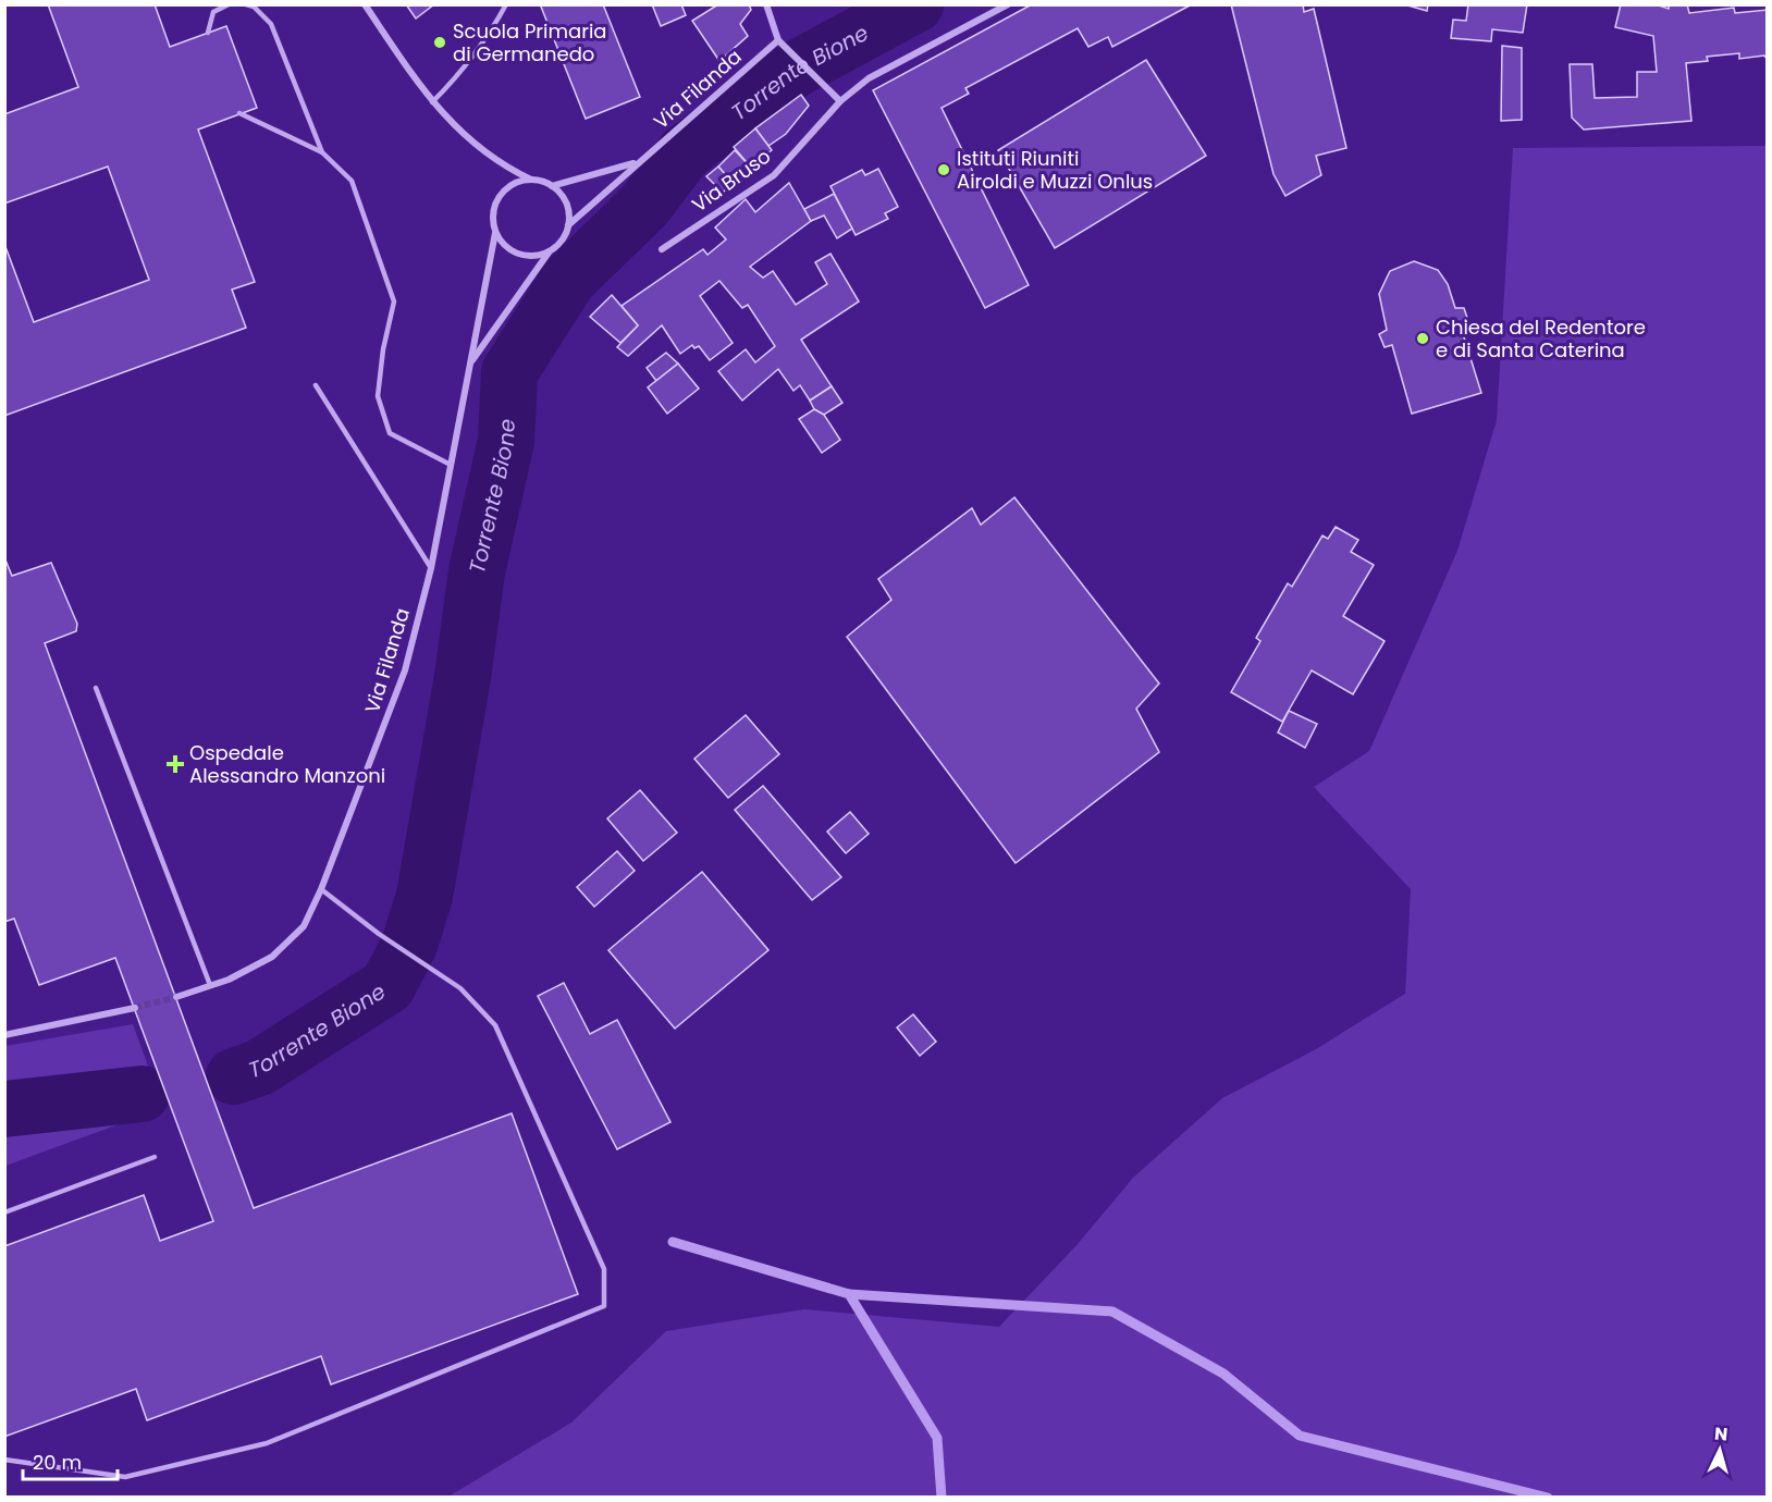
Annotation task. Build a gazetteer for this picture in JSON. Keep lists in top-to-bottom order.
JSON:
{
  "streets": {
    "street": ["Via Filanda", "Via Bruso"]
  },
  "water": ["Torrente Bione"],
  "places": {
    "other": ["Scuola Primaria di Germanedo", "Istituti Riuniti Airoldi e Muzzi Onlus", "Chiesa del Redentore e di Santa Caterina"],
    "health": ["Ospedale Alessandro Manzoni"]
  },
  "scale_bar": "20 m",
  "north": "top"
}
